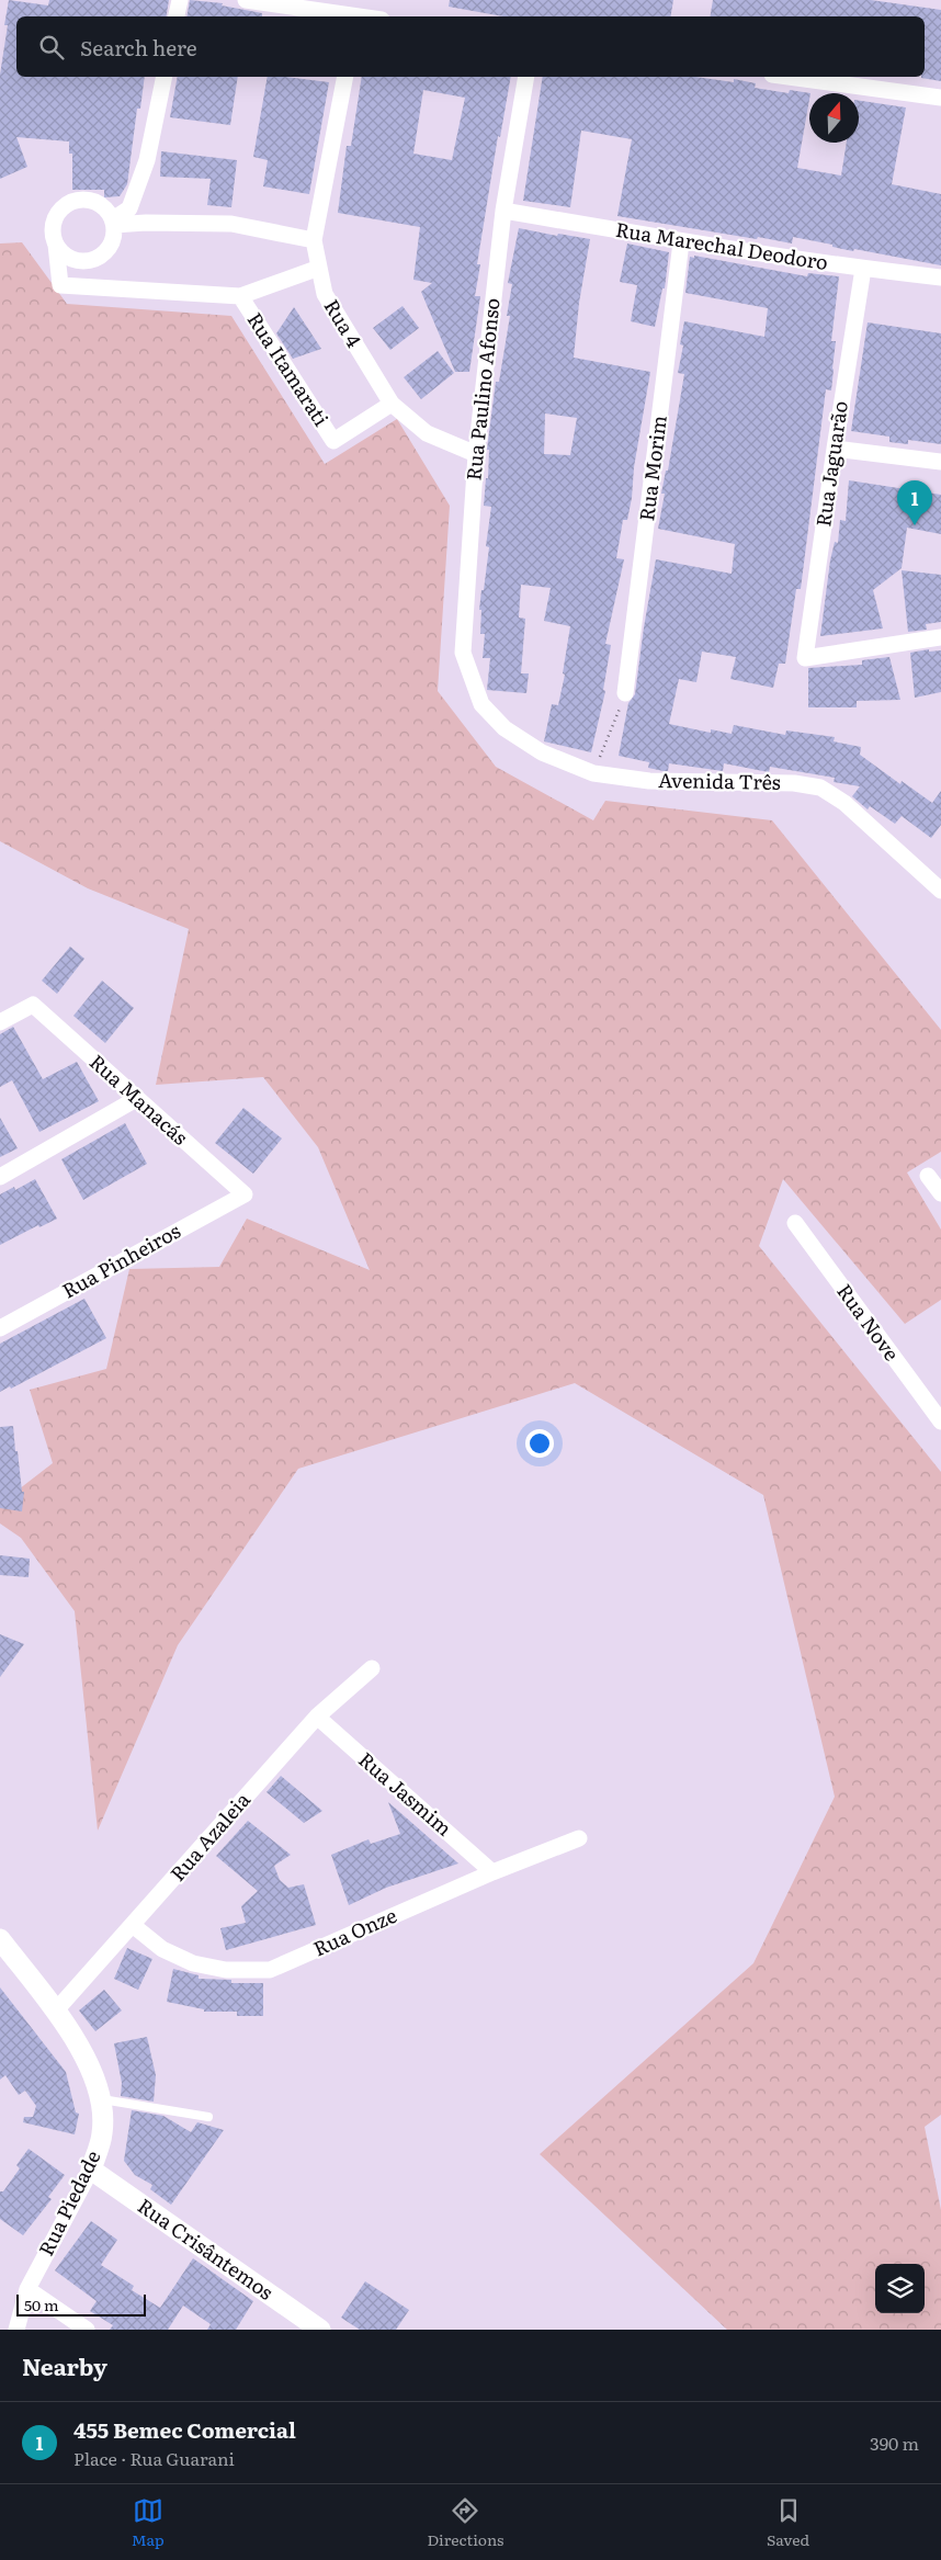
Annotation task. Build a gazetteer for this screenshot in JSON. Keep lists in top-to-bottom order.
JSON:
{
  "streets": {
    "street": [
      "Rua Marechal Deodoro",
      "Rua 4",
      "Rua Itamarati",
      "Rua Paulino Afonso",
      "Rua Jaguarão",
      "Rua Morim",
      "Avenida Três",
      "Rua Manacás",
      "Rua Pinheiros",
      "Rua Nove",
      "Rua Jasmim",
      "Rua Azaleia",
      "Rua Onze",
      "Rua Piedade",
      "Rua Crisântemos"
    ]
  },
  "crossings": [
    ["Rua Marechal Deodoro", "Rua Paulino Afonso"],
    ["Rua Marechal Deodoro", "Rua Jaguarão"],
    ["Rua Marechal Deodoro", "Rua Morim"],
    ["Rua 4", "Rua Itamarati"],
    ["Rua 4", "Rua Paulino Afonso"],
    ["Rua Paulino Afonso", "Avenida Três"],
    ["Rua Manacás", "Rua Pinheiros"],
    ["Rua Jasmim", "Rua Azaleia"],
    ["Rua Jasmim", "Rua Onze"],
    ["Rua Azaleia", "Rua Onze"],
    ["Rua Azaleia", "Rua Piedade"],
    ["Rua Piedade", "Rua Crisântemos"]
  ],
  "scale_bar": "50 m",
  "north": "top",
  "page": {
    "search": "Search here",
    "pins": "1",
    "scale": "50 m",
    "heading": "Nearby",
    "list": [
      {
        "mark": "1",
        "name": "455 Bemec Comercial",
        "note": "Place · Rua Guarani",
        "value": "390 m"
      }
    ],
    "nav": ["Map", "Directions", "Saved"]
  }
}
